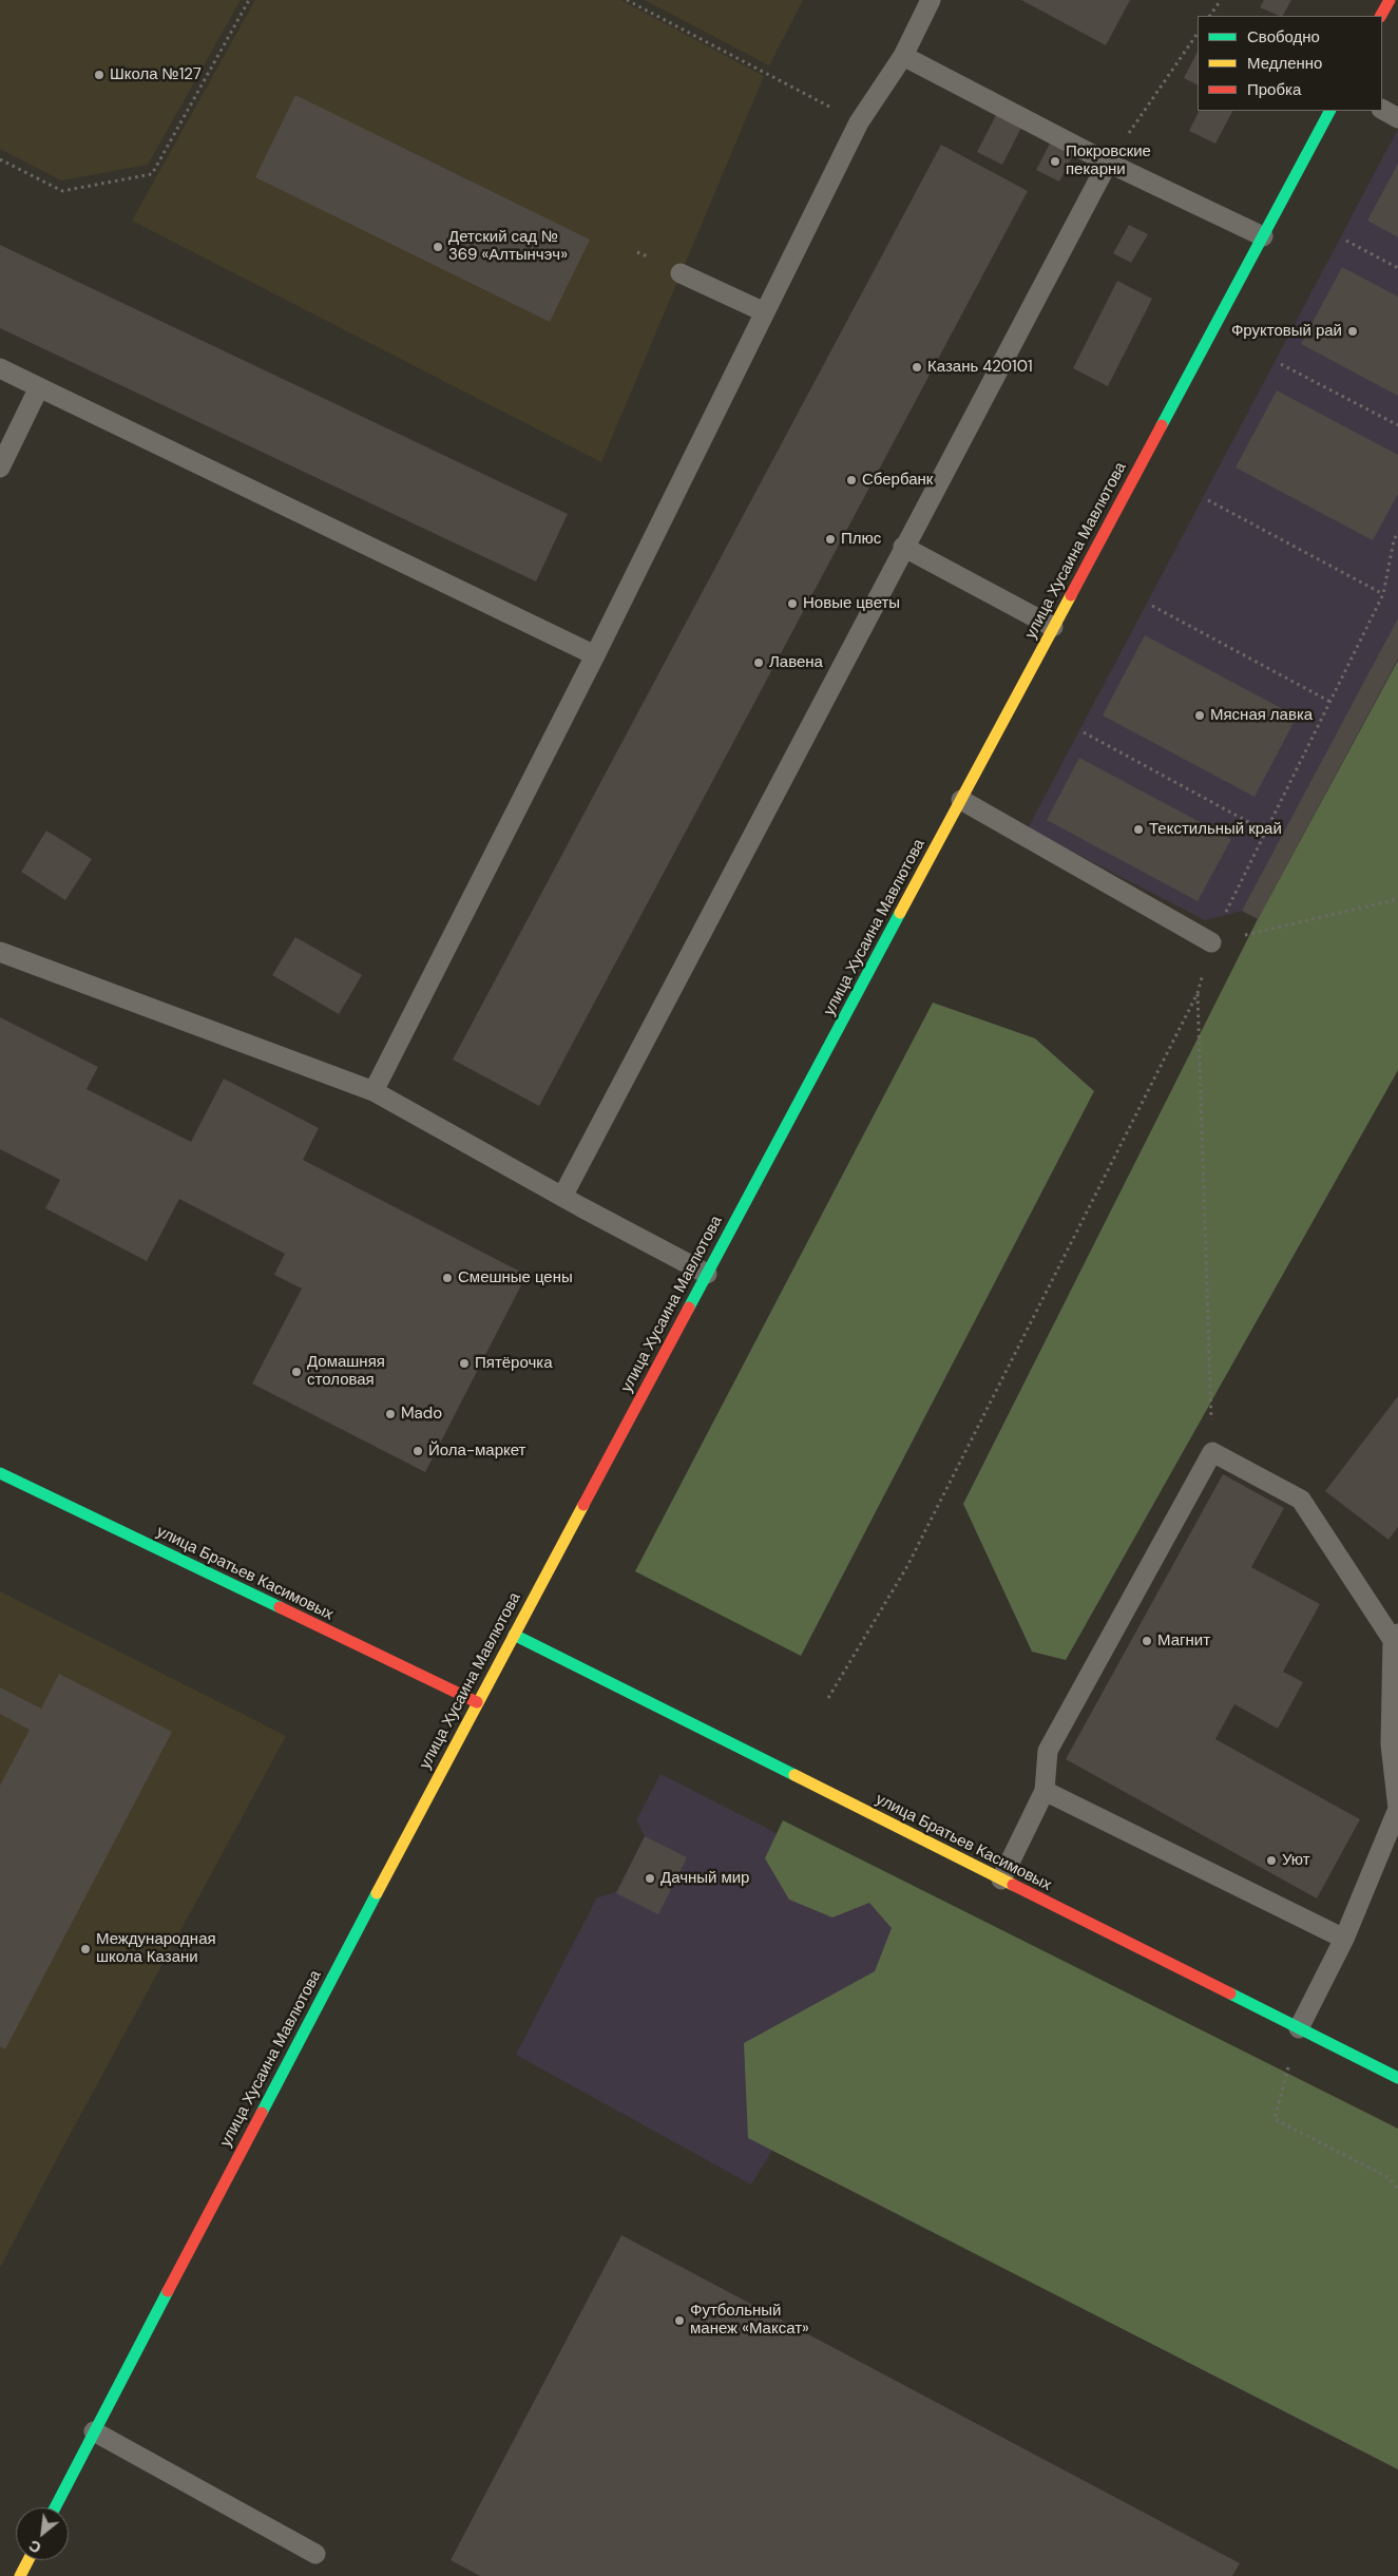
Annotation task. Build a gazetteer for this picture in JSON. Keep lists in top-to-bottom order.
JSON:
{
  "streets": {
    "street": ["улица Хусаина Мавлютова", "улица Братьев Касимовых"]
  },
  "crossings": [
    ["улица Хусаина Мавлютова", "улица Братьев Касимовых"]
  ],
  "places": [
    "Школа №127",
    "Покровские пекарни",
    "Детский сад № 369 «Алтынчэч»",
    "Фруктовый рай",
    "Казань 420101",
    "Сбербанк",
    "Плюс",
    "Новые цветы",
    "Лавена",
    "Мясная лавка",
    "Текстильный край",
    "Смешные цены",
    "Пятёрочка",
    "Домашняя столовая",
    "Mado",
    "Йола-маркет",
    "Магнит",
    "Уют",
    "Дачный мир",
    "Международная школа Казани",
    "Футбольный манеж «Максат»"
  ],
  "legend": ["Свободно", "Медленно", "Пробка"],
  "north": "bottom left"
}
